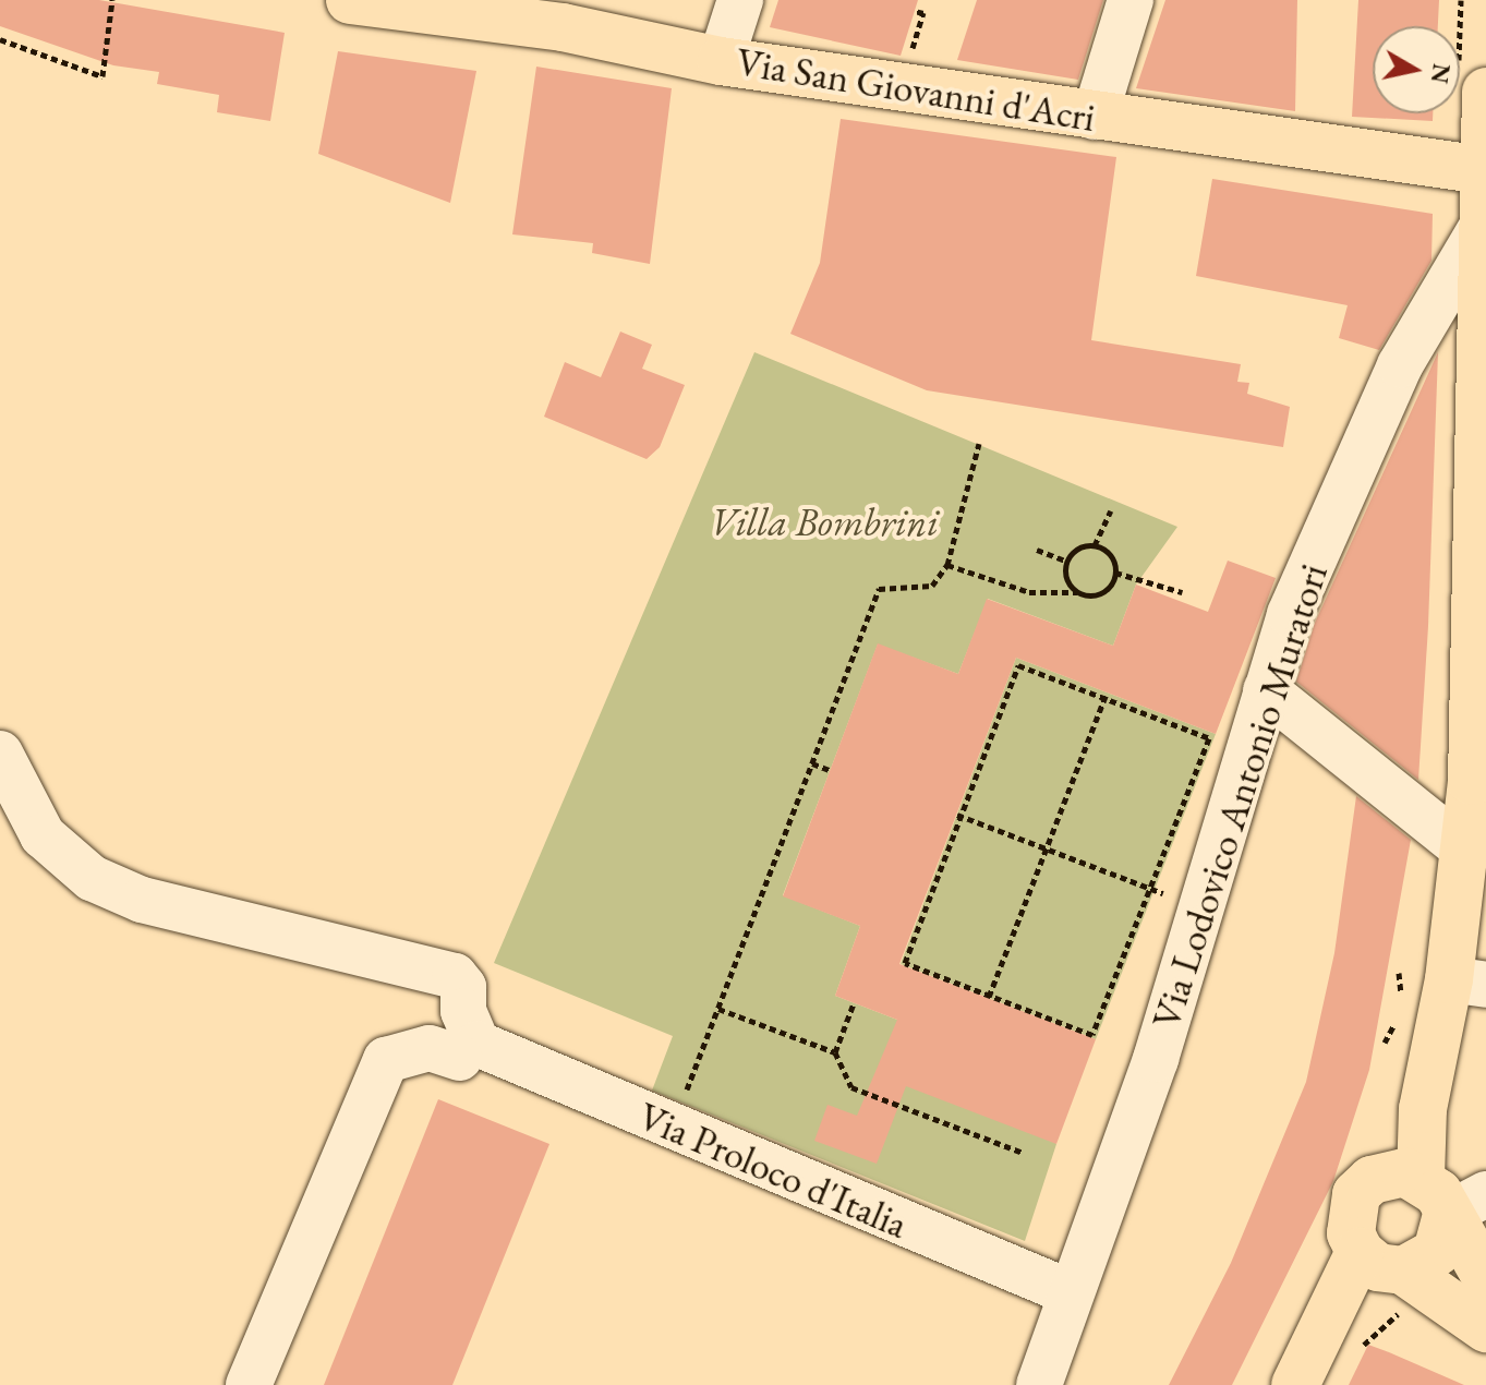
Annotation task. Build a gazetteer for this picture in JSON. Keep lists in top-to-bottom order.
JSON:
{
  "streets": {
    "main road": ["Via San Giovanni d'Acri"],
    "street": ["Via Lodovico Antonio Muratori", "Via Proloco d'Italia"]
  },
  "crossings": [
    ["Via Lodovico Antonio Muratori", "Via Proloco d'Italia"]
  ],
  "parks": ["Villa Bombrini"],
  "north": "right"
}
